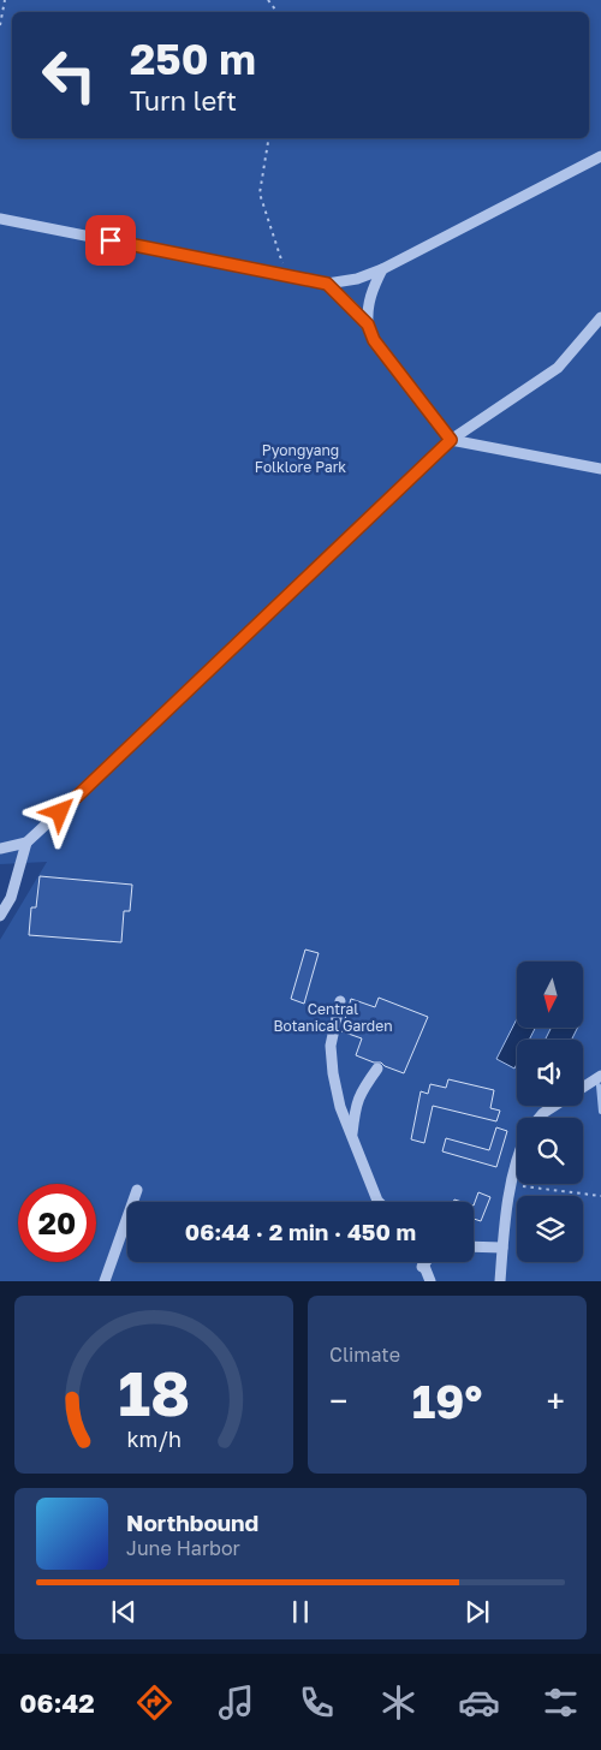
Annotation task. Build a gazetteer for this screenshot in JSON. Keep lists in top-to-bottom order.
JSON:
{
  "parks": ["Pyongyang Folklore Park", "Central Botanical Garden"],
  "north": "bottom",
  "page": {
    "turn": ["250 m", "Turn left"],
    "limit": "20",
    "trip": "06:44 · 2 min · 450 m",
    "tile": "Climate",
    "heat": ["−", "19°", "+"],
    "song": ["Northbound", "June Harbor"],
    "tabs": "06:42",
    "gauge": ["18", "km/h"]
  }
}
